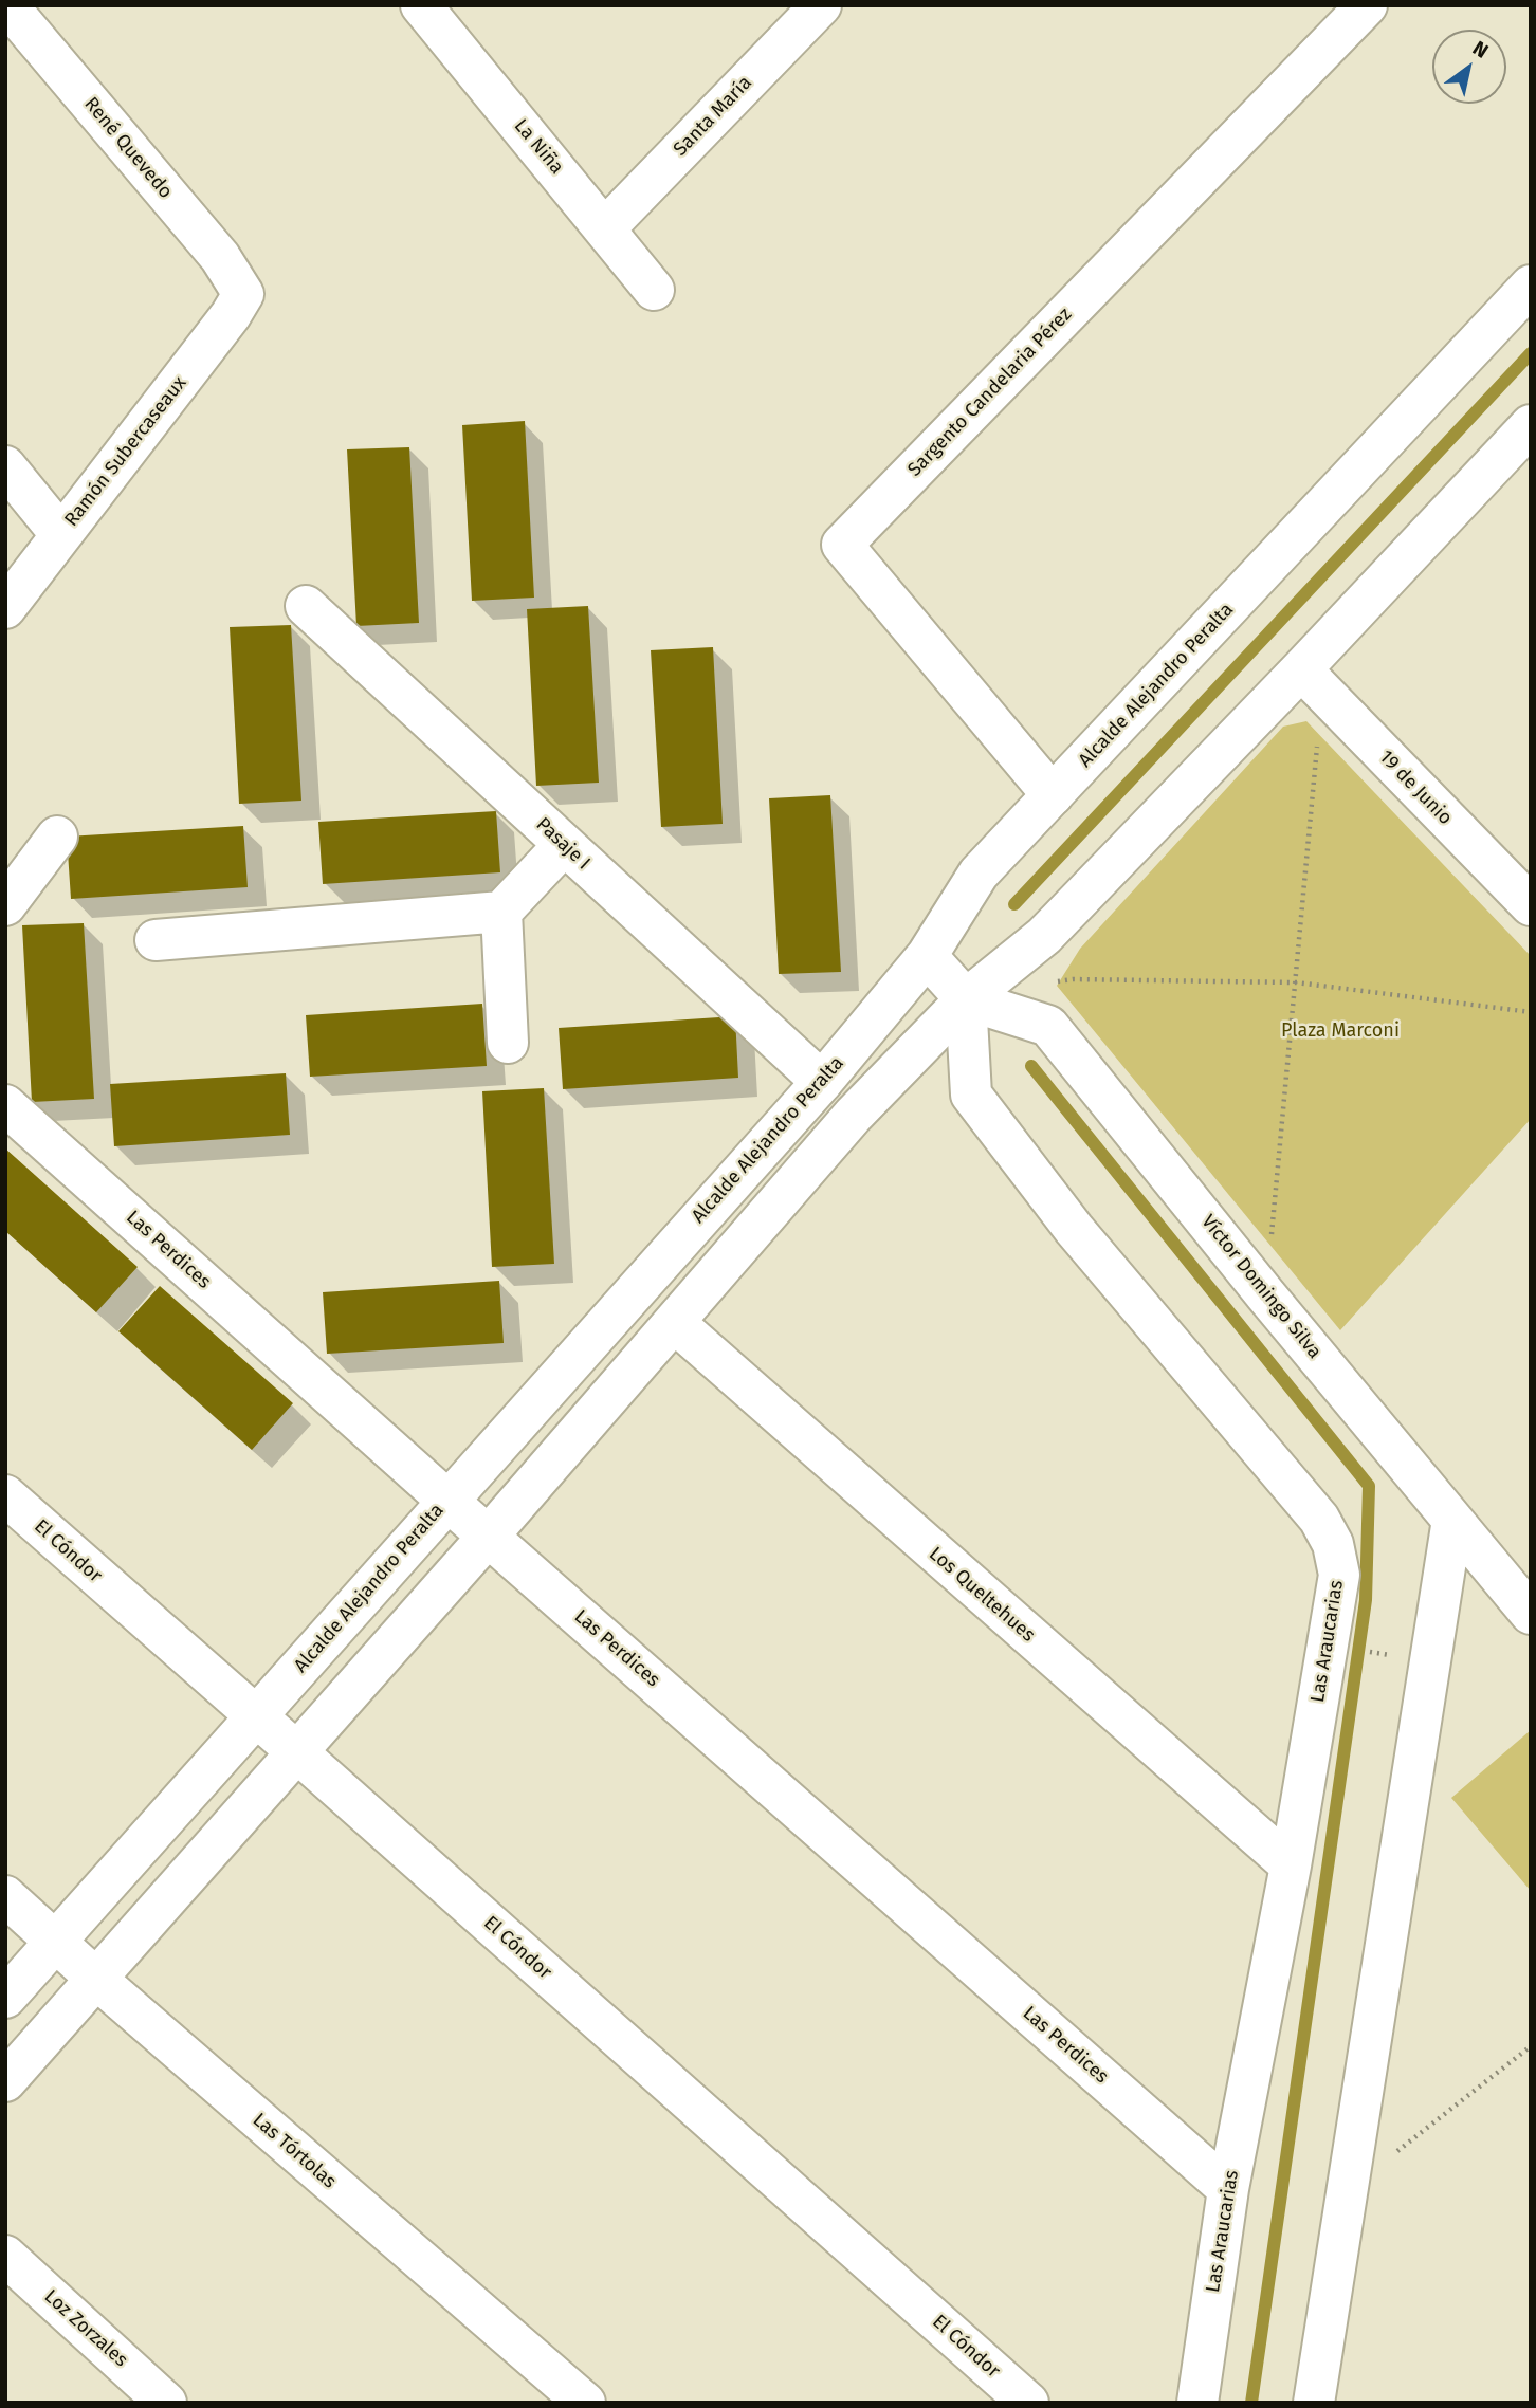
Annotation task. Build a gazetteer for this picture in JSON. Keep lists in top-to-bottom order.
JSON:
{
  "streets": {
    "street": [
      "Santa María",
      "La Niña",
      "René Quevedo",
      "Sargento Candelaria Pérez",
      "Ramón Subercaseaux",
      "Alcalde Alejandro Peralta",
      "19 de Junio",
      "Pasaje I",
      "Las Perdices",
      "Víctor Domingo Silva",
      "El Cóndor",
      "Los Queltehues",
      "Las Araucarias",
      "Las Tórtolas",
      "Loz Zorzales"
    ]
  },
  "crossings": [
    ["Santa María", "La Niña"],
    ["René Quevedo", "Ramón Subercaseaux"],
    ["Sargento Candelaria Pérez", "Alcalde Alejandro Peralta"],
    ["Alcalde Alejandro Peralta", "Pasaje I"],
    ["Alcalde Alejandro Peralta", "Las Perdices"],
    ["Alcalde Alejandro Peralta", "El Cóndor"],
    ["Alcalde Alejandro Peralta", "Las Tórtolas"],
    ["Las Perdices", "Las Araucarias"],
    ["Víctor Domingo Silva", "Las Araucarias"],
    ["Los Queltehues", "Las Araucarias"]
  ],
  "parks": ["Plaza Marconi"],
  "north": "top right"
}
